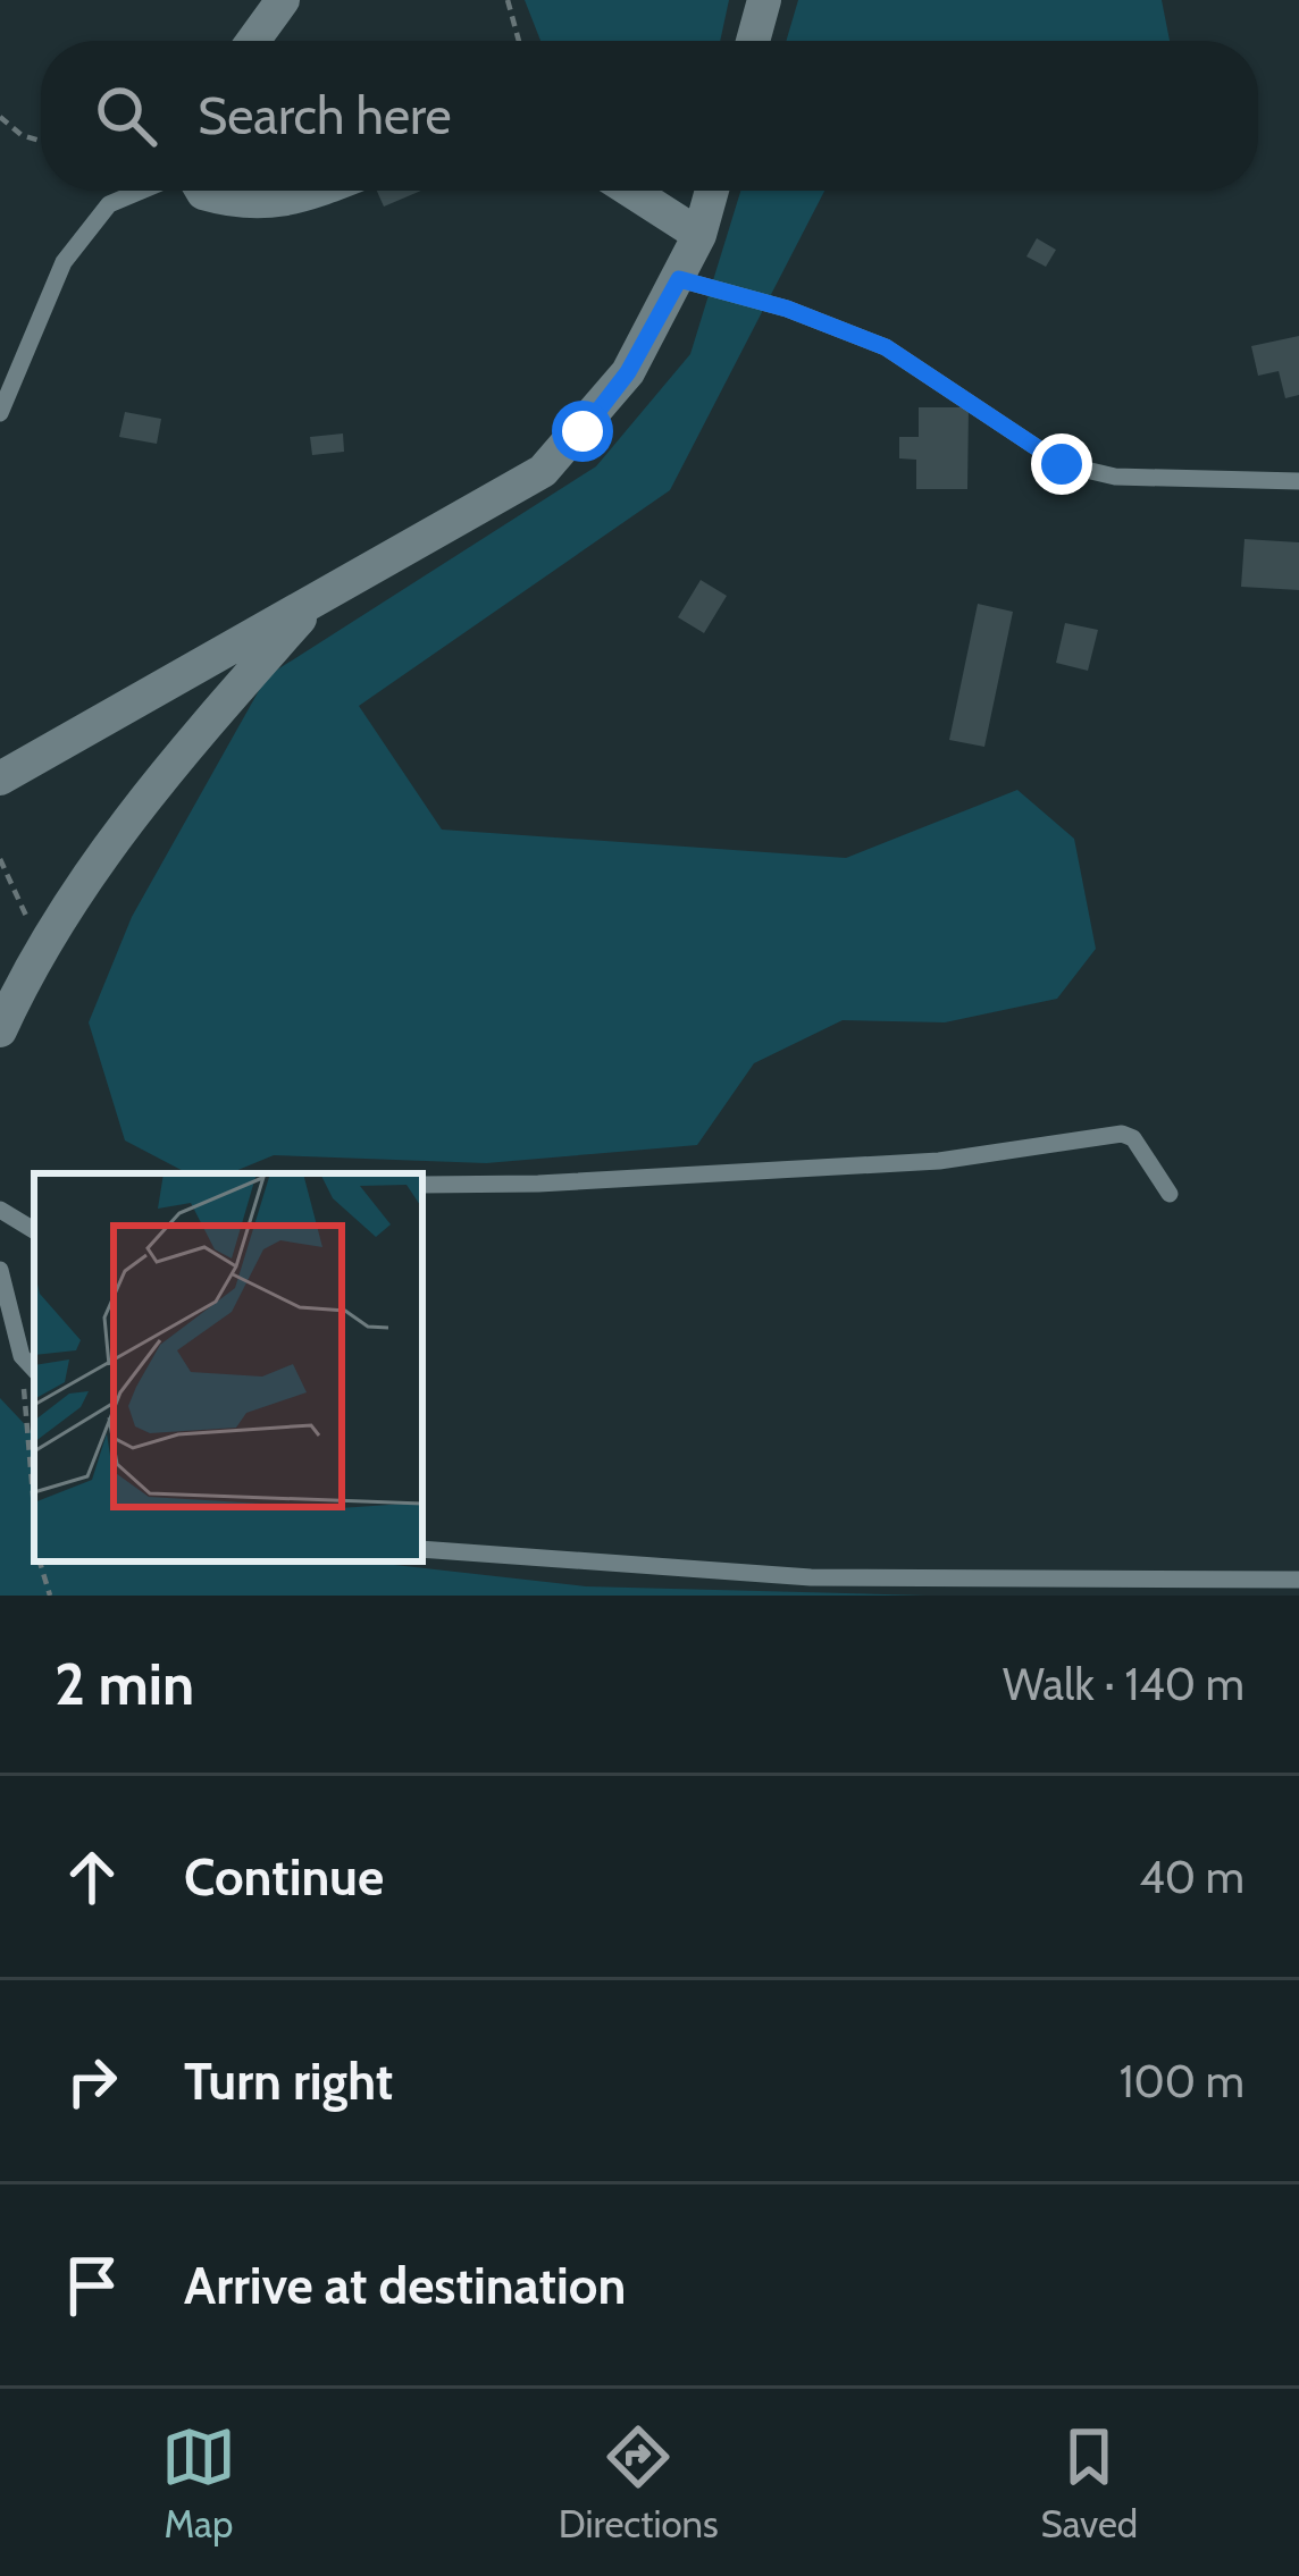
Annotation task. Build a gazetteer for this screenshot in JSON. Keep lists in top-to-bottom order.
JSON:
{
  "page": {
    "search": "Search here",
    "heading": ["2 min", "Walk · 140 m"],
    "list": [
      ["Continue", "40 m"],
      ["Turn right", "100 m"],
      "Arrive at destination"
    ],
    "nav": ["Map", "Directions", "Saved"]
  }
}
